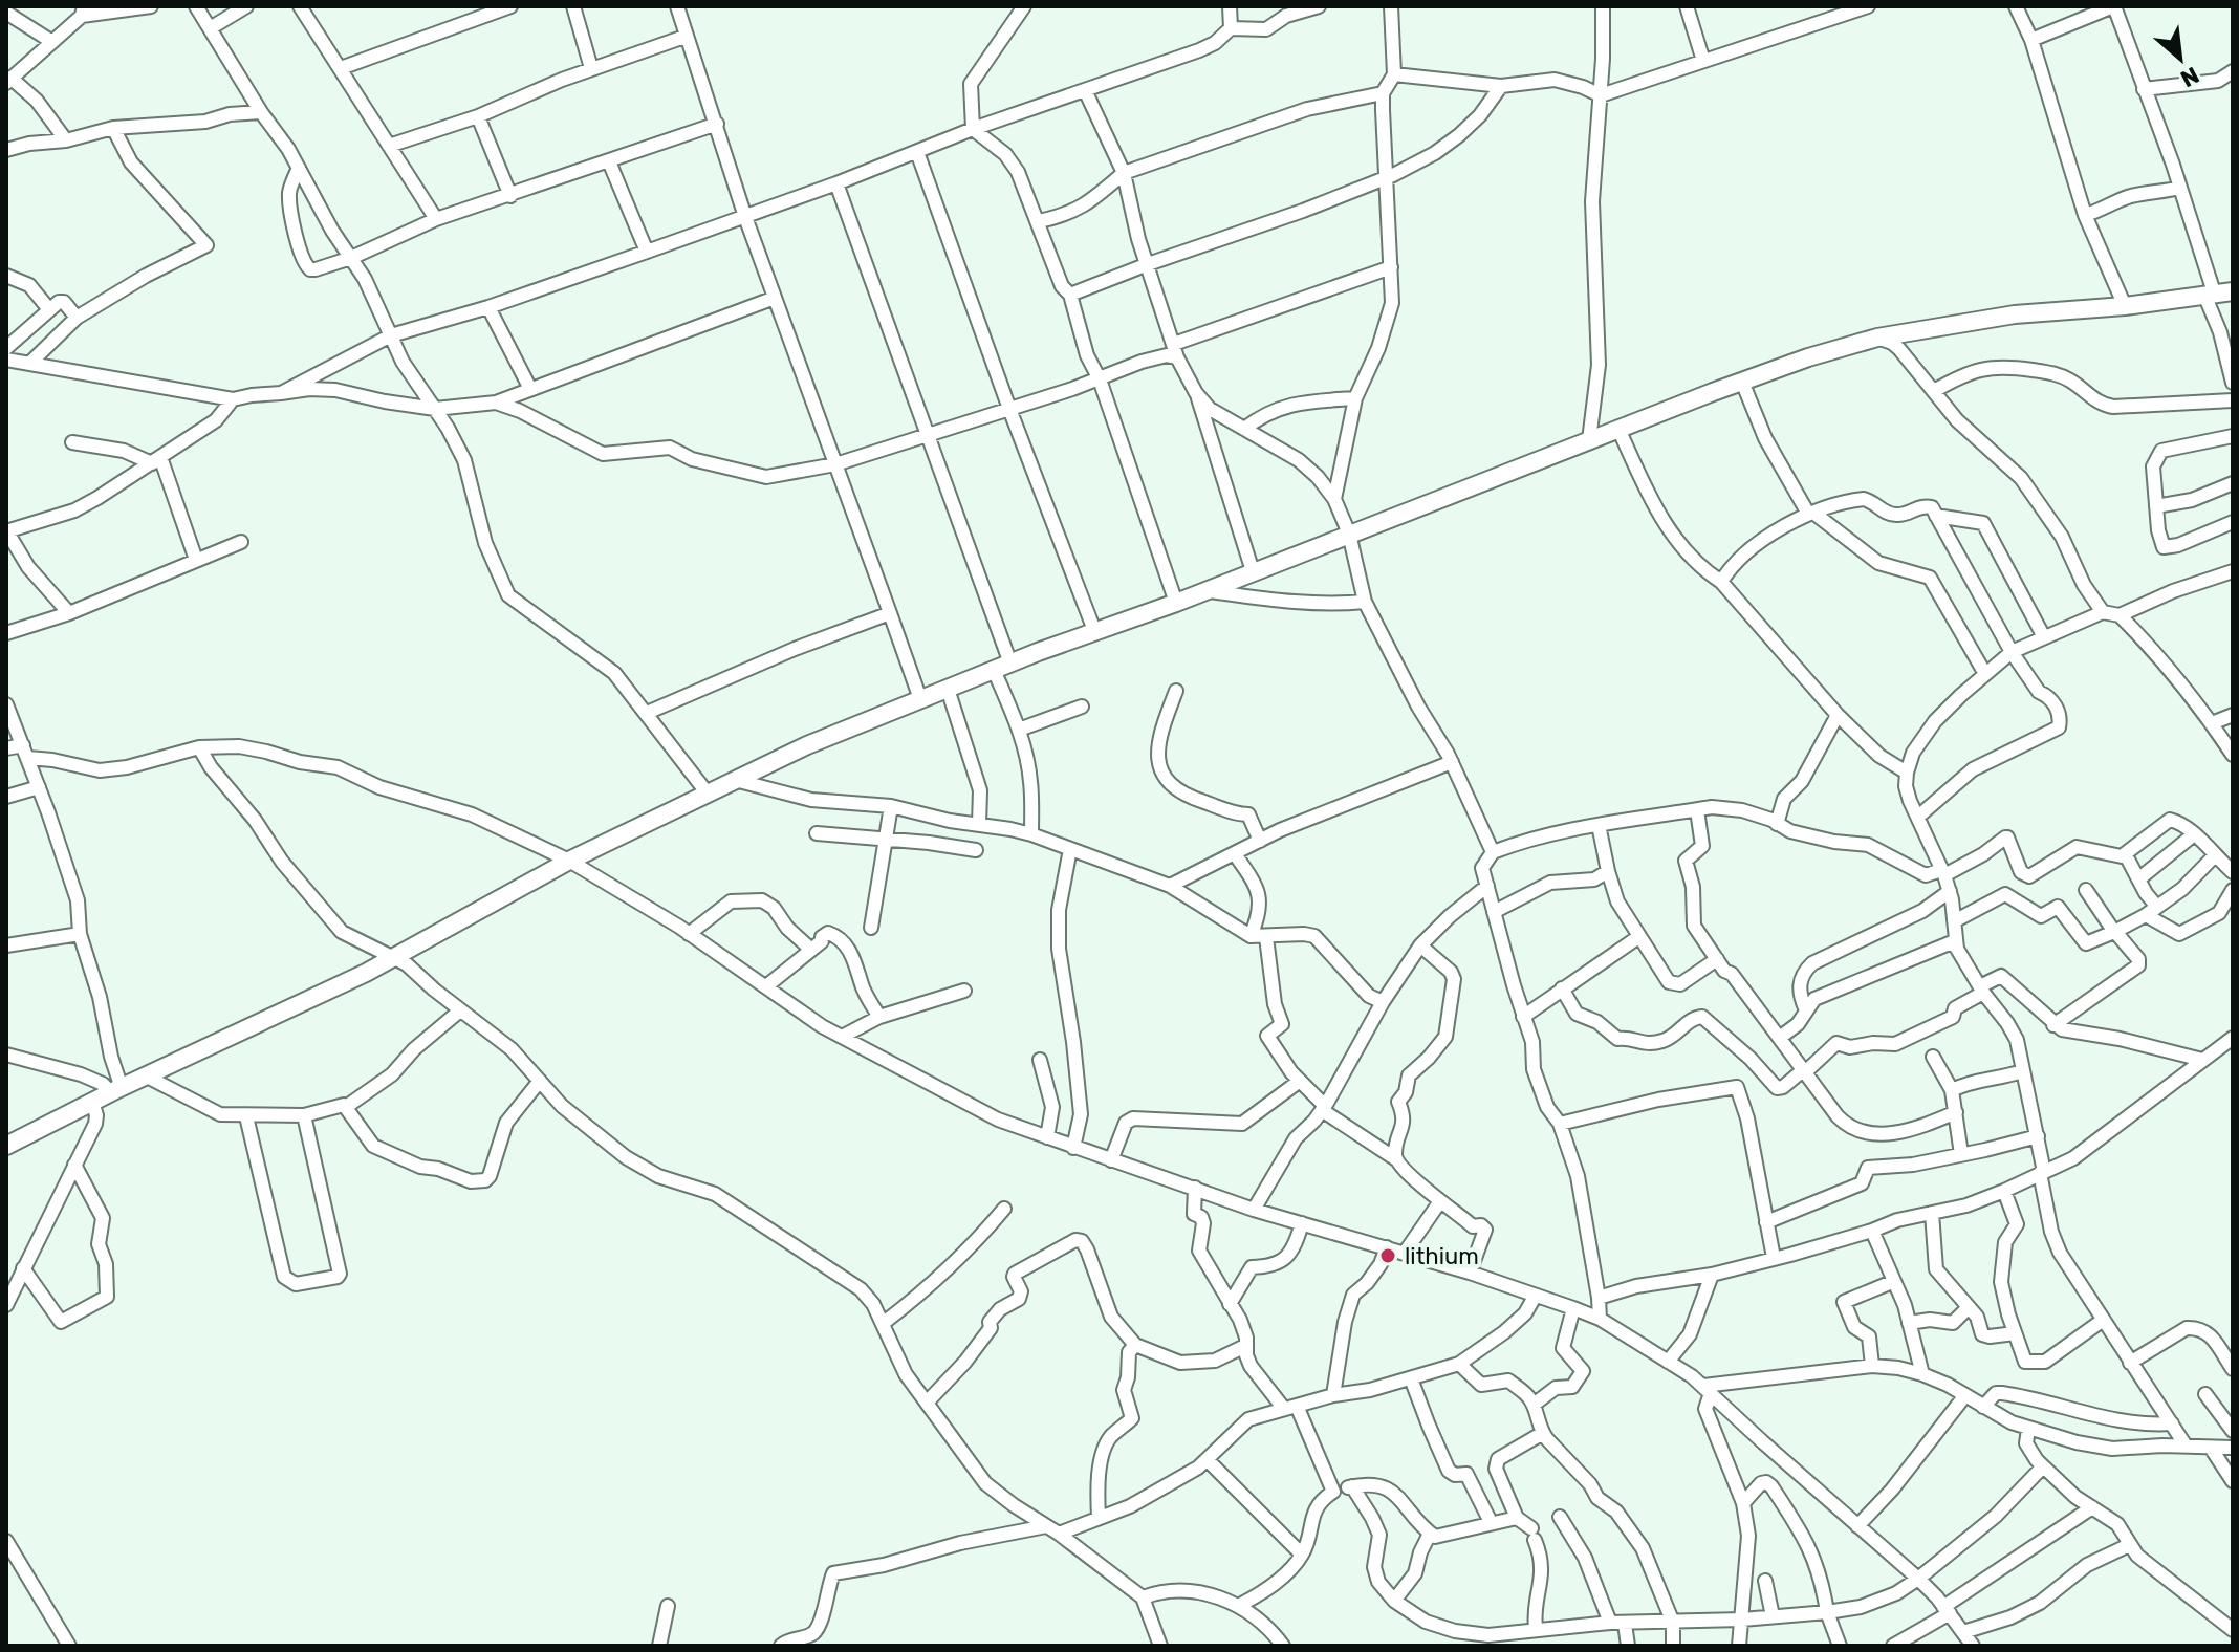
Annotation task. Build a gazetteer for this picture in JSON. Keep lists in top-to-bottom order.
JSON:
{
  "places": ["lithium"],
  "north": "bottom right"
}
